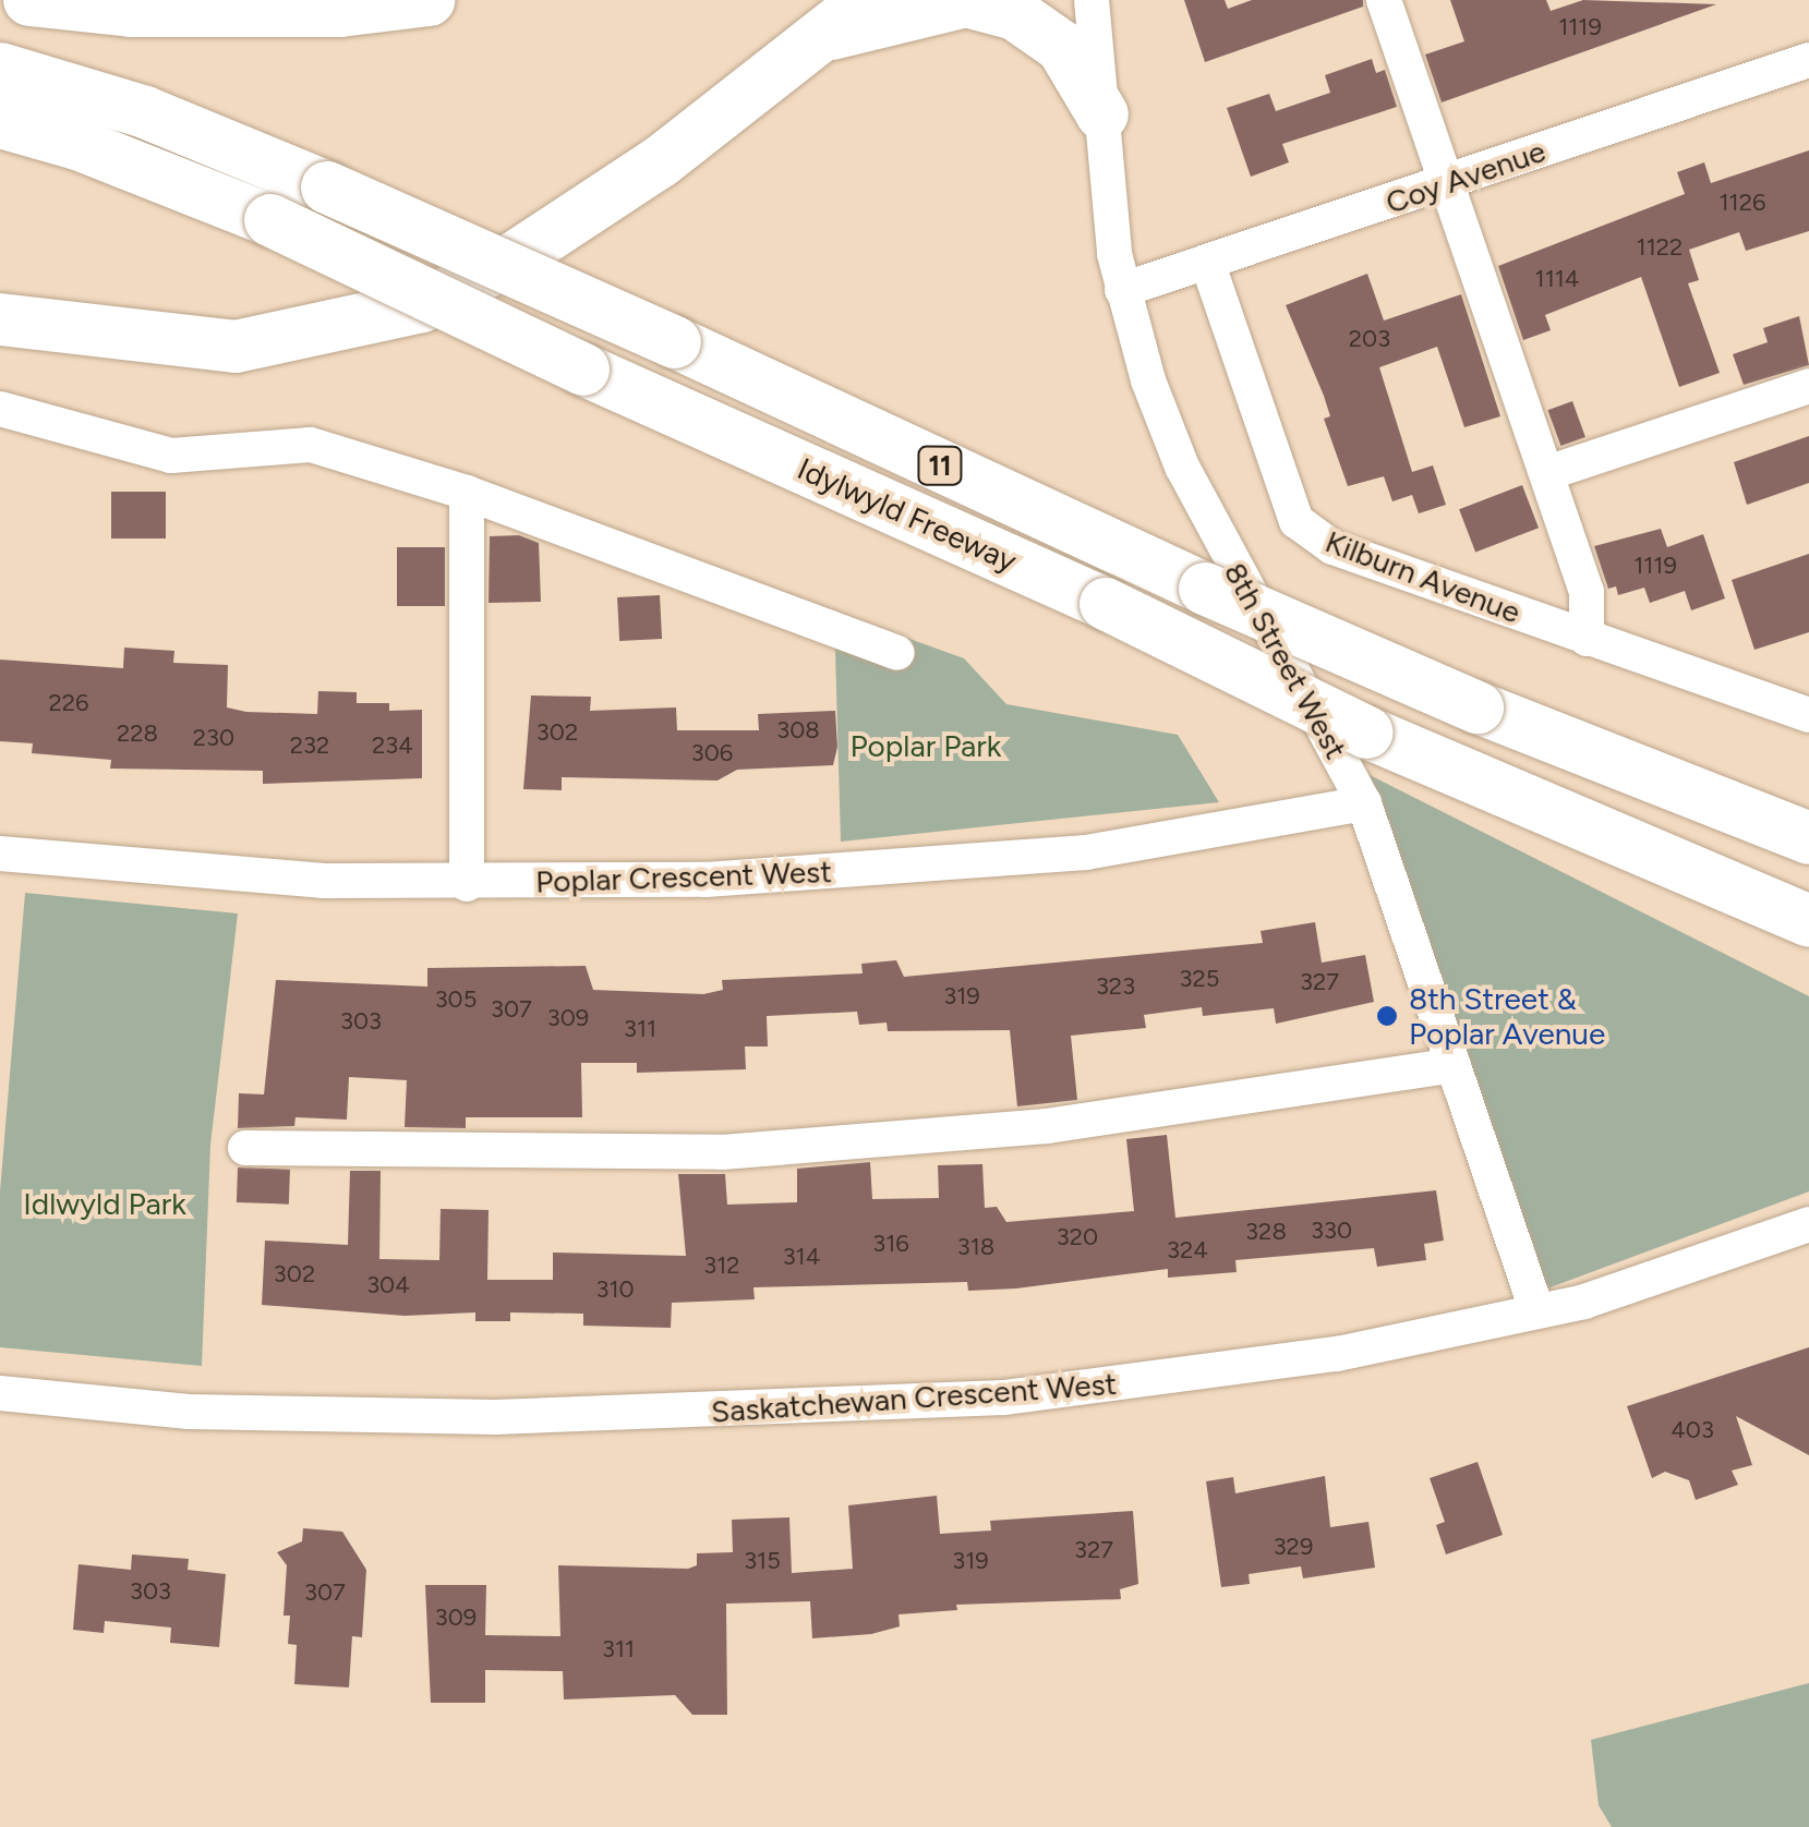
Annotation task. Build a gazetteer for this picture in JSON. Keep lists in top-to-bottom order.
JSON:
{
  "streets": {
    "highway": ["11", "Idylwyld Freeway"],
    "street": [
      "Coy Avenue",
      "Kilburn Avenue",
      "8th Street West",
      "Poplar Crescent West",
      "Saskatchewan Crescent West"
    ]
  },
  "crossings": [
    ["Coy Avenue", "Kilburn Avenue"],
    ["Coy Avenue", "8th Street West"],
    ["8th Street West", "Poplar Crescent West"],
    ["8th Street West", "Saskatchewan Crescent West"]
  ],
  "parks": ["Poplar Park", "Idlwyld Park"],
  "places": ["8th Street & Poplar Avenue"],
  "house_numbers": [
    "1119",
    "1126",
    "1122",
    "1114",
    "203",
    "1119",
    "226",
    "308",
    "302",
    "228",
    "230",
    "232",
    "234",
    "306",
    "325",
    "327",
    "323",
    "319",
    "305",
    "307",
    "309",
    "303",
    "311",
    "330",
    "328",
    "320",
    "316",
    "318",
    "324",
    "314",
    "312",
    "302",
    "304",
    "310",
    "403",
    "329",
    "327",
    "315",
    "319",
    "303",
    "307",
    "309",
    "311"
  ]
}
